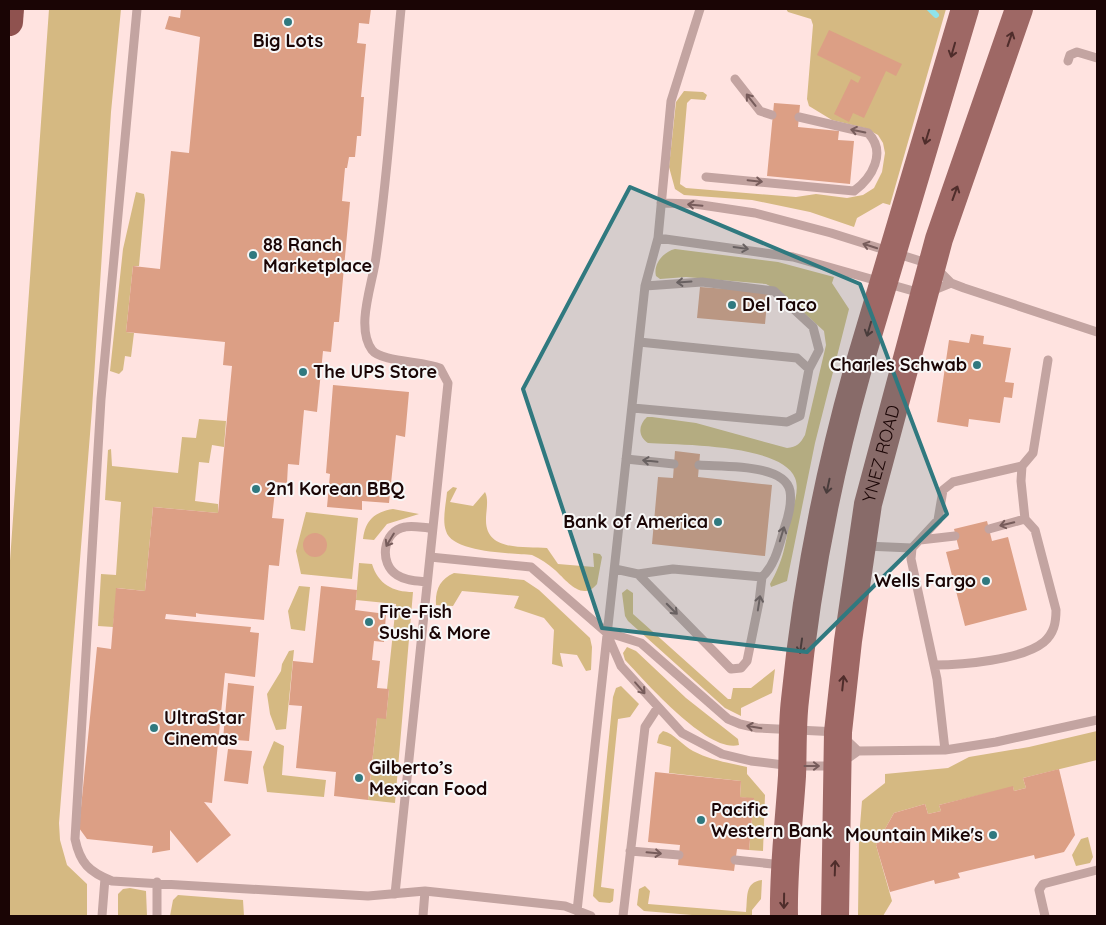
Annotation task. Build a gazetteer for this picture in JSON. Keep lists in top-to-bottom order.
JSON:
{
  "streets": {
    "main road": ["YNEZ ROAD"]
  },
  "places": [
    "Big Lots",
    "88 Ranch Marketplace",
    "Del Taco",
    "Charles Schwab",
    "The UPS Store",
    "2n1 Korean BBQ",
    "Bank of America",
    "Wells Fargo",
    "Fire-Fish Sushi & More",
    "UltraStar Cinemas",
    "Gilberto’s Mexican Food",
    "Pacific Western Bank",
    "Mountain Mike's"
  ]
}
